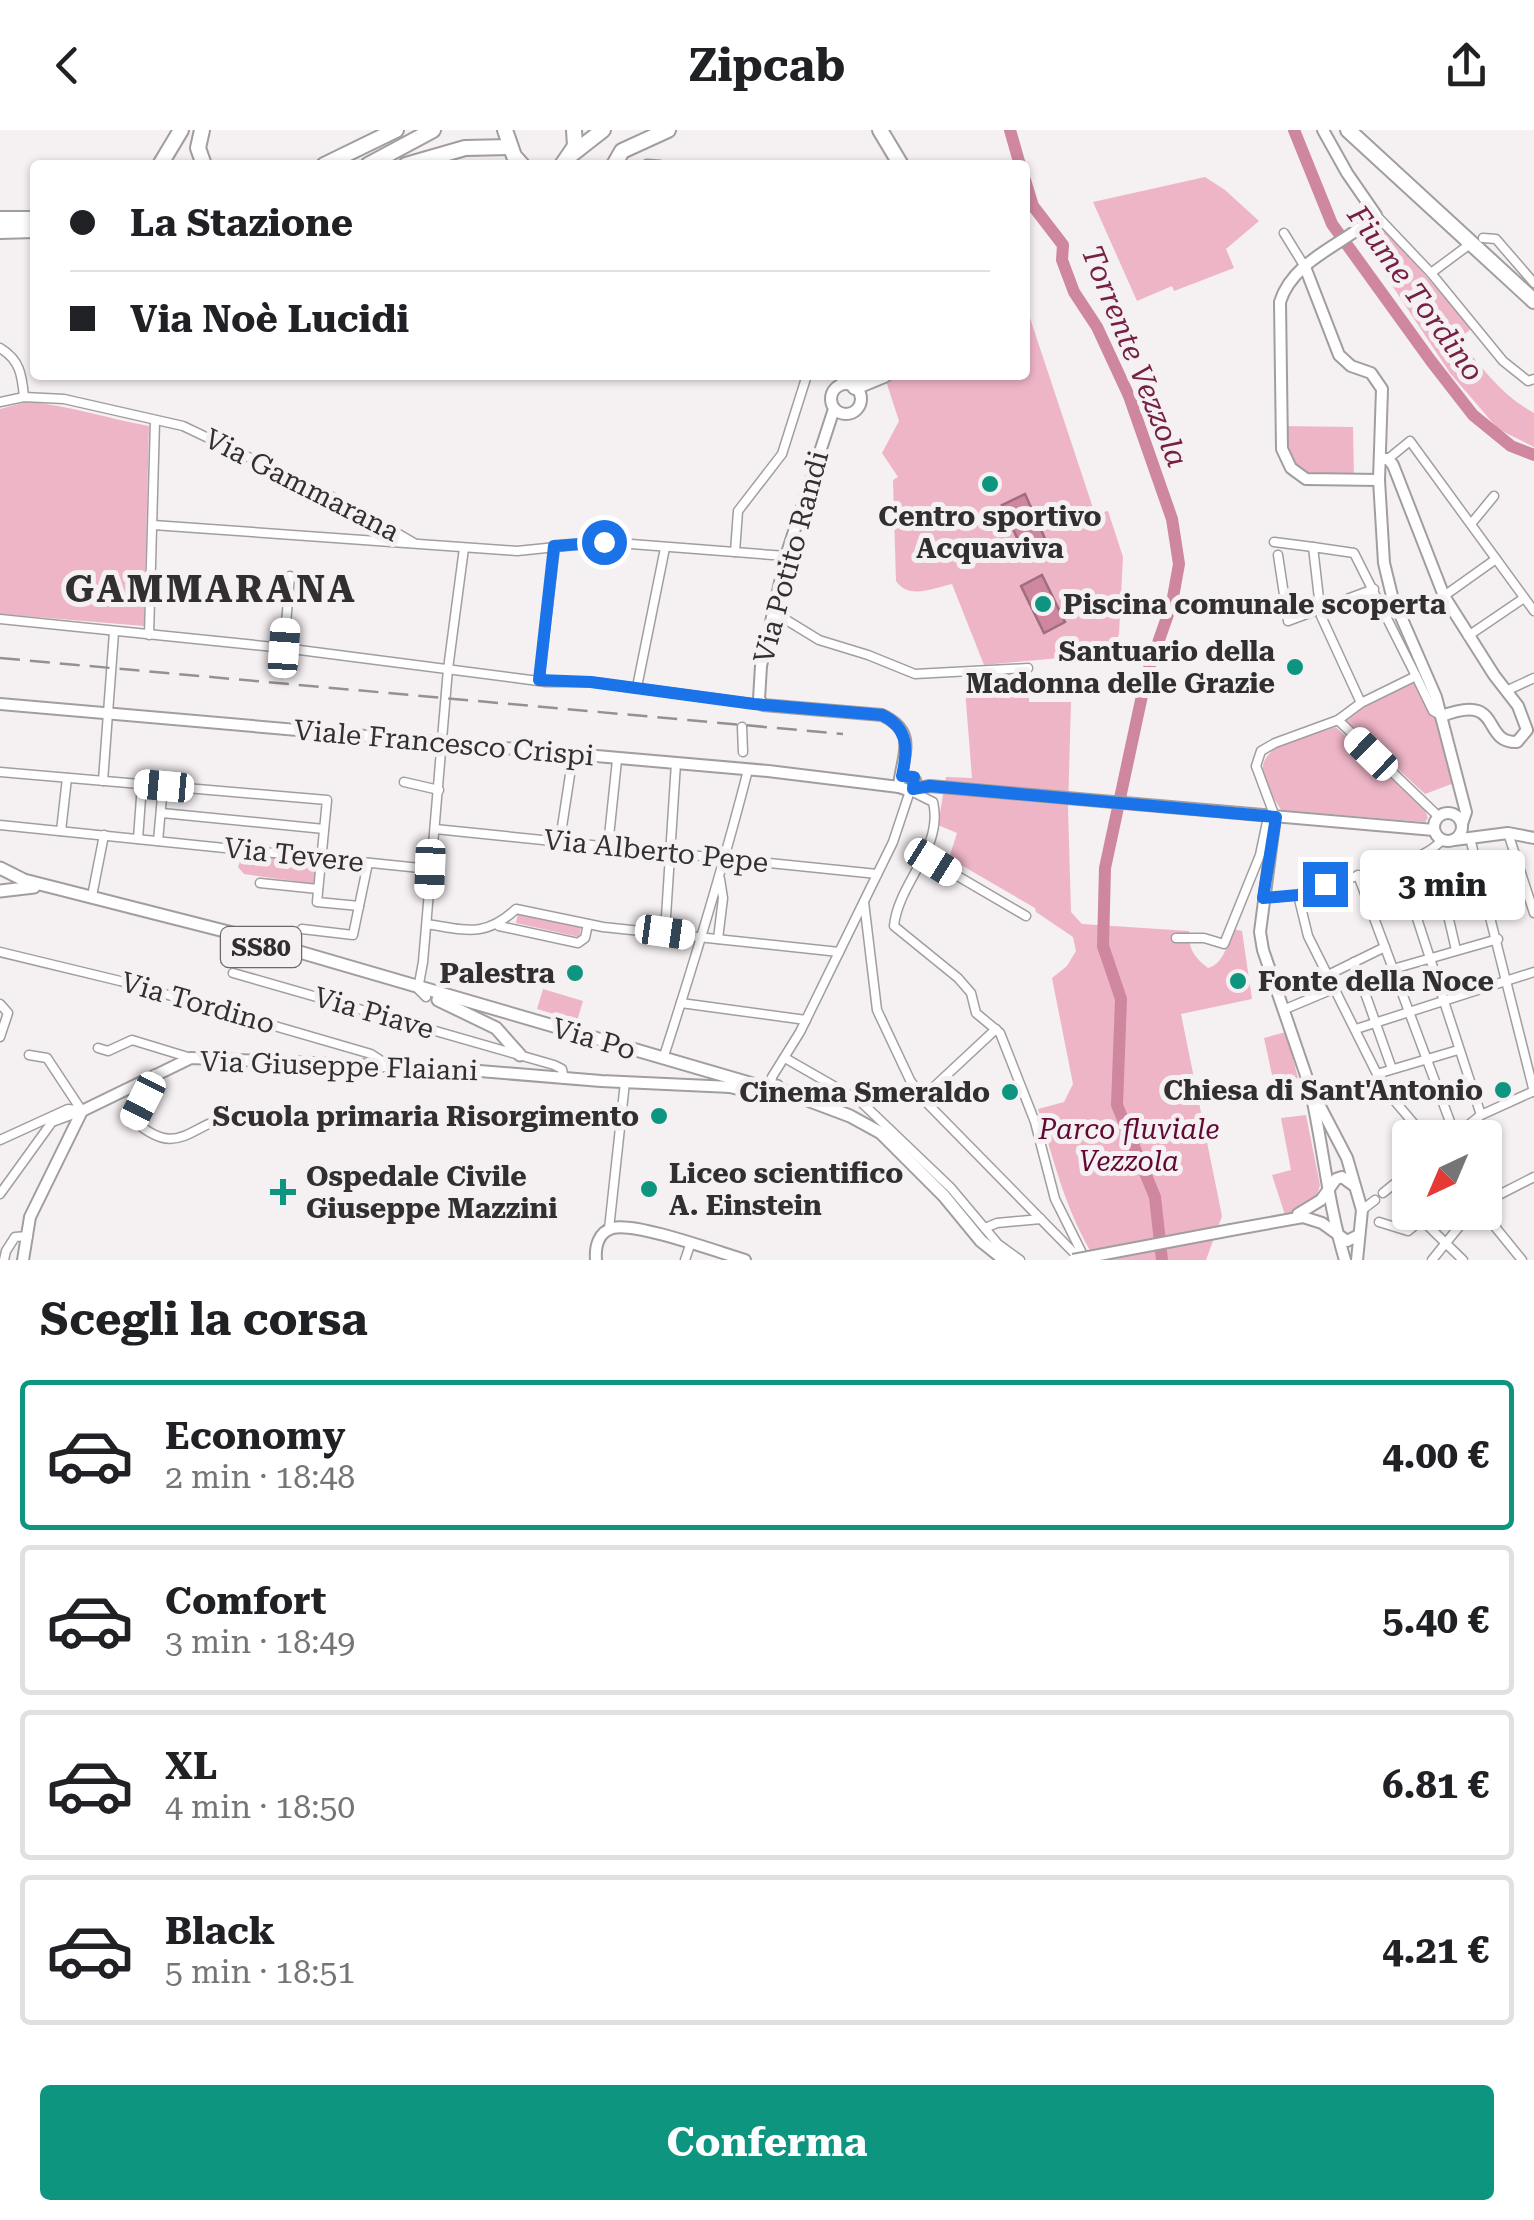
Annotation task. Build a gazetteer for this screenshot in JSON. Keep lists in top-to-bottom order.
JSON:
{
  "streets": {
    "main road": ["SS80", "Via Po"],
    "street": [
      "Via Gammarana",
      "Via Potito Randi",
      "Viale Francesco Crispi",
      "Via Alberto Pepe",
      "Via Tevere",
      "Via Tordino",
      "Via Piave",
      "Via Giuseppe Flaiani"
    ]
  },
  "crossings": [
    ["Via Gammarana", "Via Potito Randi"],
    ["SS80", "Via Po"],
    ["SS80", "Via Giuseppe Flaiani"],
    ["Via Tordino", "Via Giuseppe Flaiani"],
    ["Via Piave", "Via Giuseppe Flaiani"],
    ["Via Po", "Via Giuseppe Flaiani"]
  ],
  "districts": ["GAMMARANA"],
  "water": ["Fiume Tordino", "Torrente Vezzola"],
  "parks": ["Parco fluviale Vezzola"],
  "places": {
    "other": [
      "Centro sportivo Acquaviva",
      "Piscina comunale scoperta",
      "Santuario della Madonna delle Grazie",
      "Palestra",
      "Fonte della Noce",
      "Chiesa di Sant'Antonio",
      "Cinema Smeraldo",
      "Scuola primaria Risorgimento",
      "Liceo scientifico A. Einstein"
    ],
    "health": ["Ospedale Civile Giuseppe Mazzini"]
  },
  "north": "bottom left",
  "page": {
    "header": "Zipcab",
    "banner": ["La Stazione", "Via Noè Lucidi"],
    "bubble": "3 min",
    "heading": "Scegli la corsa",
    "list": [
      {
        "name": "Economy",
        "note": "2 min · 18:48",
        "value": "4.00 €"
      },
      {
        "name": "Comfort",
        "note": "3 min · 18:49",
        "value": "5.40 €"
      },
      {
        "name": "XL",
        "note": "4 min · 18:50",
        "value": "6.81 €"
      },
      {
        "name": "Black",
        "note": "5 min · 18:51",
        "value": "4.21 €"
      }
    ],
    "buttons": "Conferma"
  }
}
